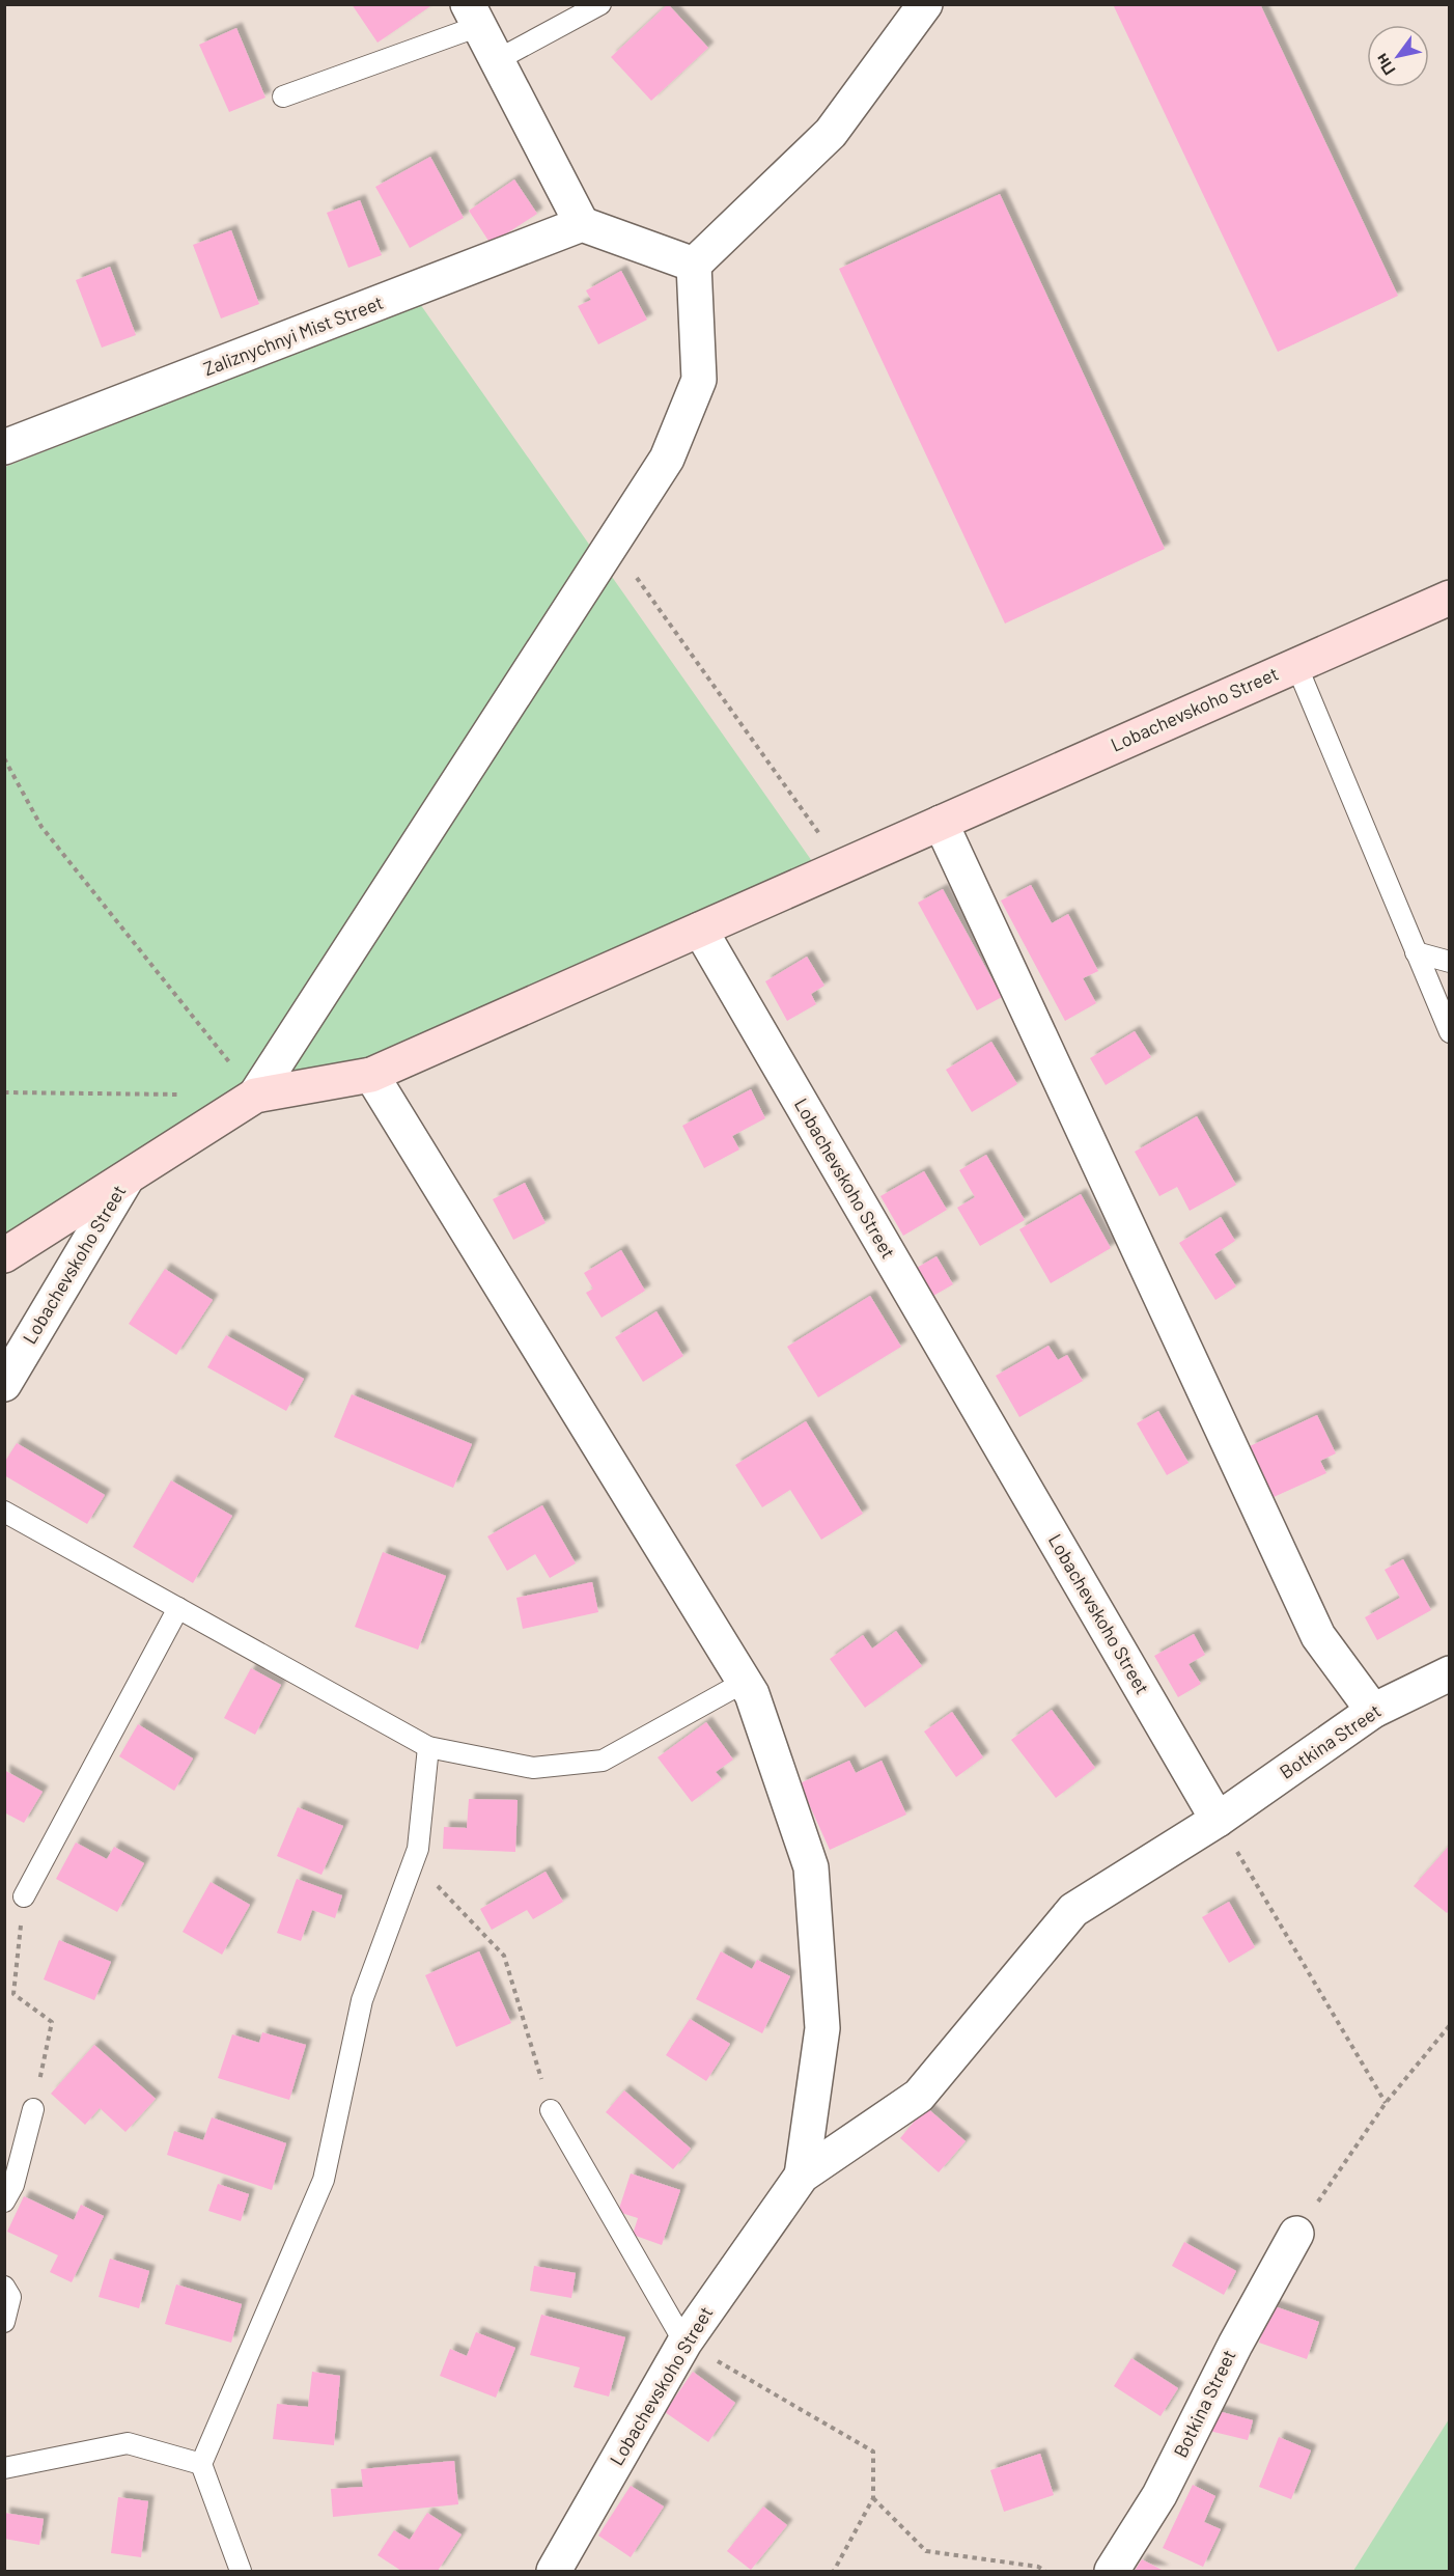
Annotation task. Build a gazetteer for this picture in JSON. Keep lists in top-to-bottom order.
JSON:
{
  "streets": {
    "street": ["Zaliznychnyi Mist Street", "Lobachevskoho Street", "Botkina Street"]
  },
  "crossings": [
    ["Lobachevskoho Street", "Botkina Street"]
  ],
  "north": "bottom left"
}
